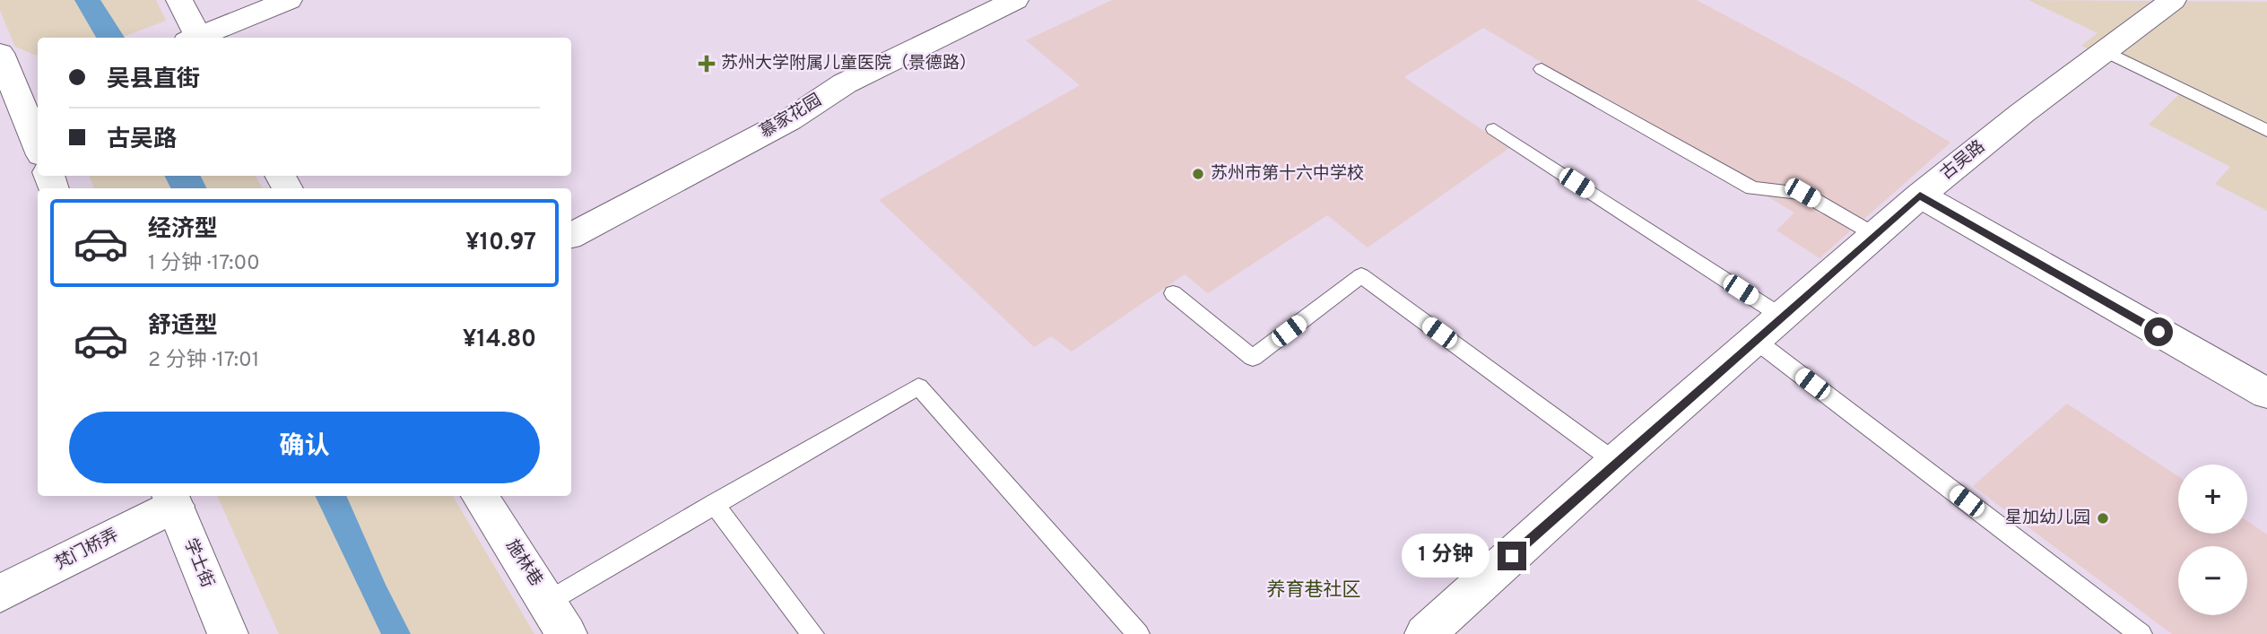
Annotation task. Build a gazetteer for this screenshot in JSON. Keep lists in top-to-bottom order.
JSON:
{
  "streets": {
    "street": [
      "慕家花园",
      "古吴路",
      "梵门桥弄",
      "学士街",
      "施林巷"
    ]
  },
  "crossings": [
    ["梵门桥弄", "学士街"]
  ],
  "districts": ["养育巷社区"],
  "places": {
    "health": ["苏州大学附属儿童医院（景德路）"],
    "other": ["苏州市第十六中学校", "星加幼儿园"]
  },
  "page": {
    "banner": ["吴县直街", "古吴路"],
    "list": [
      {
        "name": "经济型",
        "note": "1 分钟 · 17:00",
        "value": "¥10.97"
      },
      {
        "name": "舒适型",
        "note": "2 分钟 · 17:01",
        "value": "¥14.80"
      }
    ],
    "buttons": "确认",
    "map_buttons": ["+", "−"],
    "bubble": "1 分钟"
  }
}
